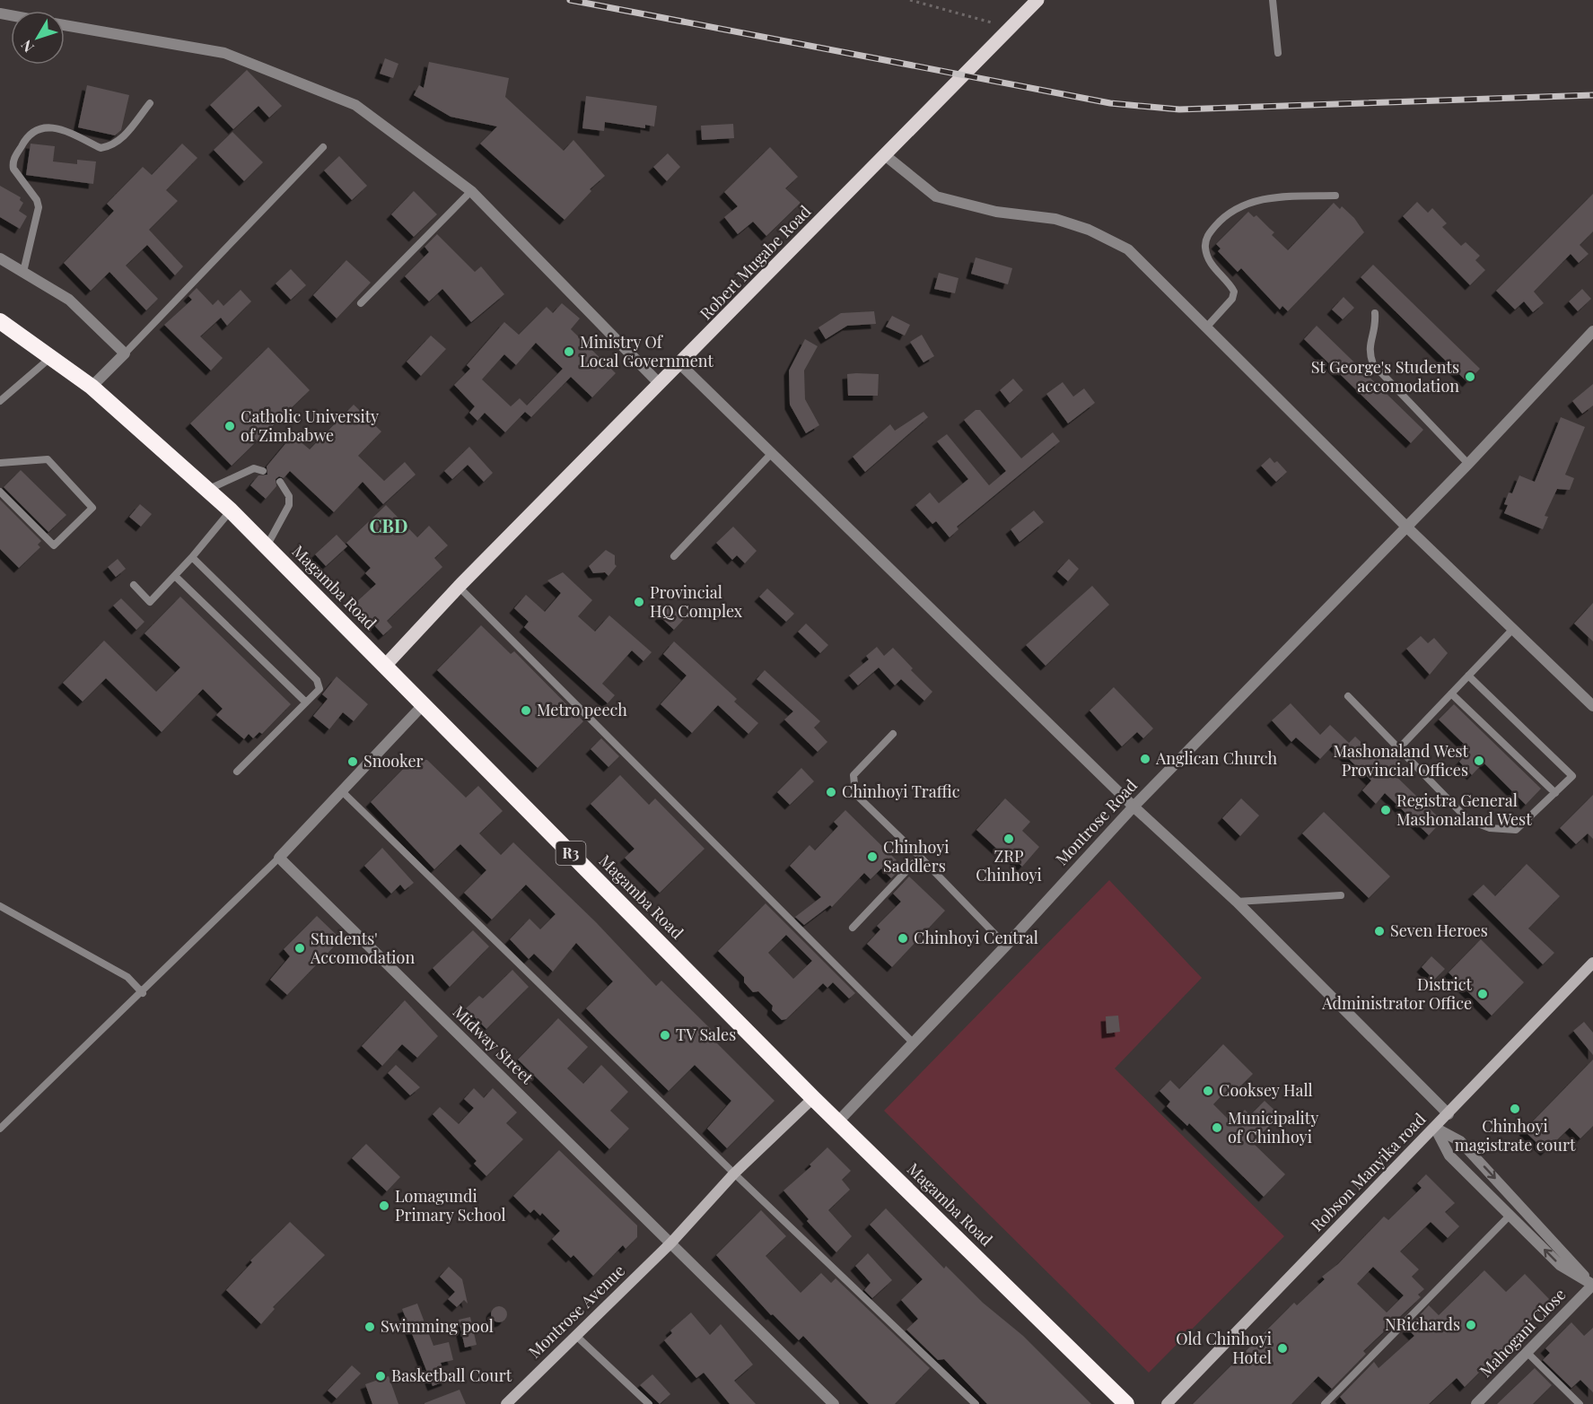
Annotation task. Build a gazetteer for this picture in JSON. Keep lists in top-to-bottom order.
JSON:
{
  "streets": {
    "highway": ["Magamba Road", "R3"],
    "main road": ["Robert Mugabe Road"],
    "street": [
      "Montrose Road",
      "Midway Street",
      "Robson Manyika road",
      "Montrose Avenue",
      "Mahogani Close"
    ]
  },
  "crossings": [
    ["Robert Mugabe Road", "Magamba Road"],
    ["Magamba Road", "Montrose Road"],
    ["Magamba Road", "Montrose Avenue"],
    ["Midway Street", "Montrose Avenue"]
  ],
  "districts": ["CBD"],
  "places": [
    "Ministry Of Local Government",
    "St George's Students accomodation",
    "Catholic University of Zimbabwe",
    "Provincial HQ Complex",
    "Metro peech",
    "Anglican Church",
    "Mashonaland West Provincial Offices",
    "Snooker",
    "Chinhoyi Traffic",
    "Registra General Mashonaland West",
    "ZRP Chinhoyi",
    "Chinhoyi Saddlers",
    "Seven Heroes",
    "Chinhoyi Central",
    "Students' Accomodation",
    "District Administrator Office",
    "TV Sales",
    "Cooksey Hall",
    "Chinhoyi magistrate court",
    "Municipality of Chinhoyi",
    "Lomagundi Primary School",
    "NRichards",
    "Swimming pool",
    "Old Chinhoyi Hotel",
    "Basketball Court"
  ],
  "north": "bottom left"
}
